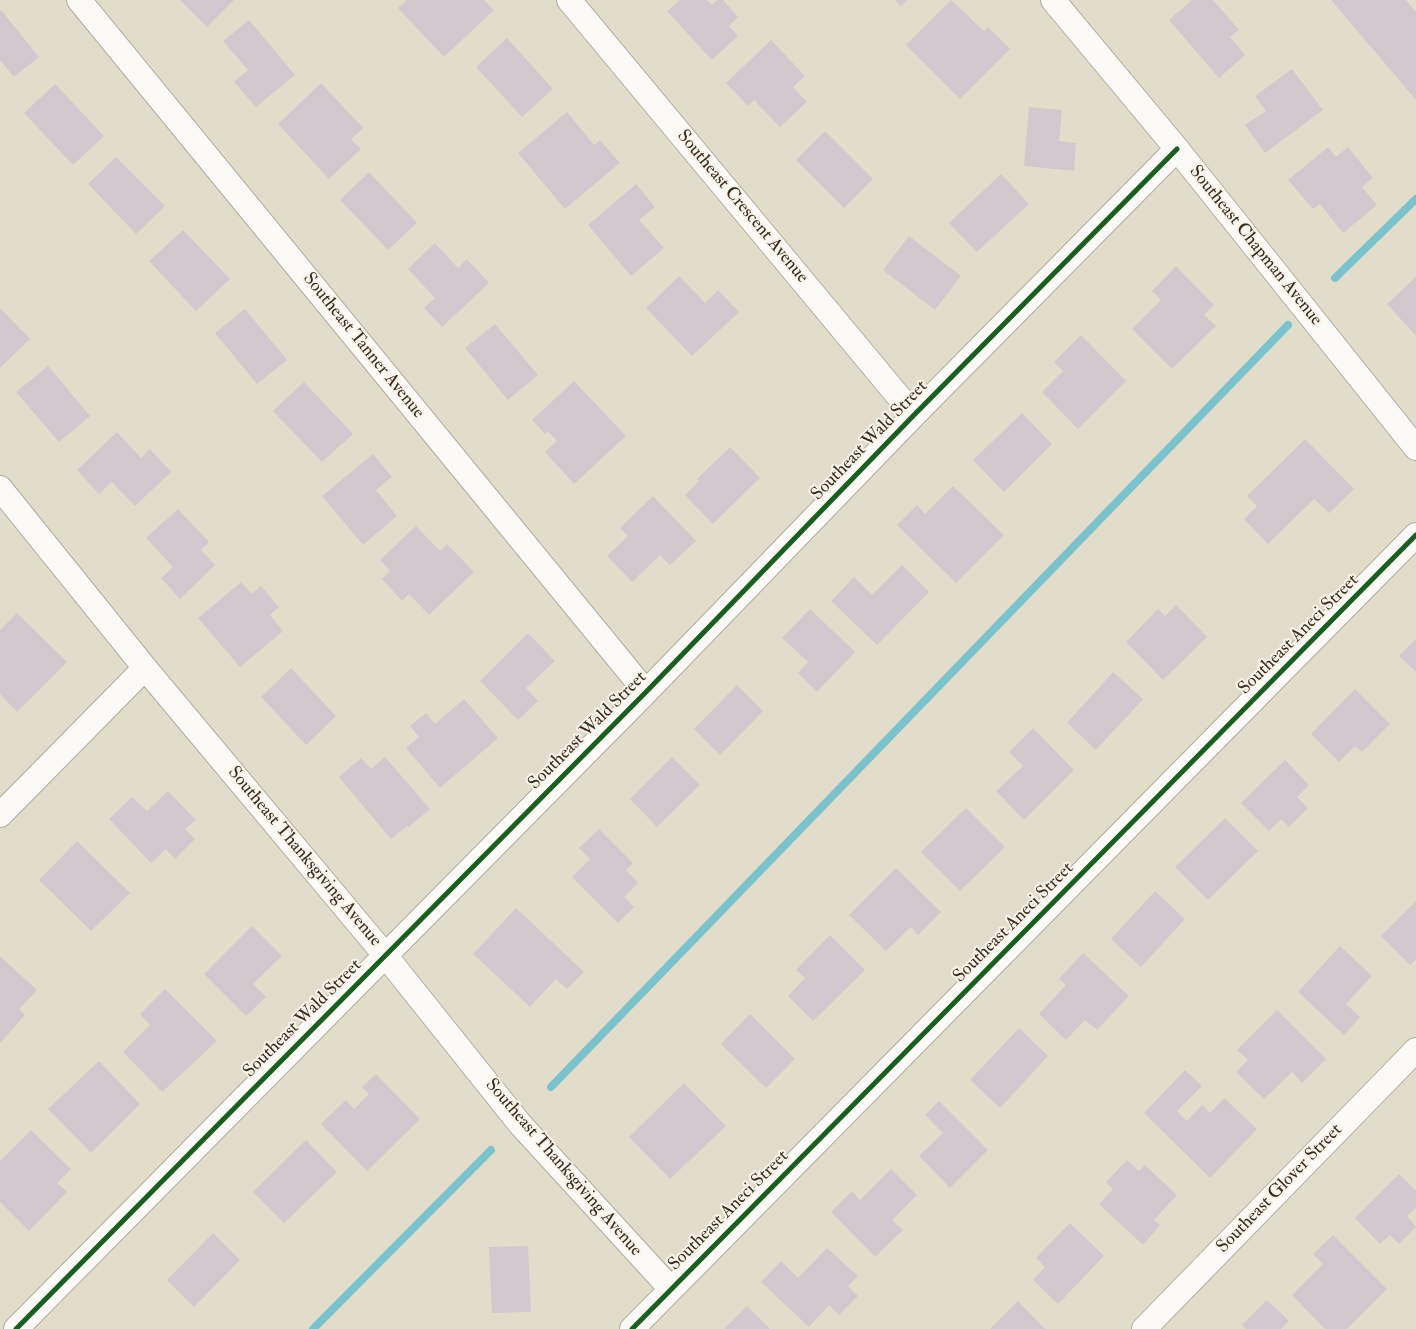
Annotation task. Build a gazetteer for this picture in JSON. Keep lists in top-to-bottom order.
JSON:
{
  "streets": {
    "street": [
      "Southeast Crescent Avenue",
      "Southeast Chapman Avenue",
      "Southeast Tanner Avenue",
      "Southeast Wald Street",
      "Southeast Aneci Street",
      "Southeast Thanksgiving Avenue",
      "Southeast Glover Street"
    ]
  },
  "crossings": [
    ["Southeast Crescent Avenue", "Southeast Wald Street"],
    ["Southeast Chapman Avenue", "Southeast Wald Street"],
    ["Southeast Tanner Avenue", "Southeast Wald Street"],
    ["Southeast Wald Street", "Southeast Thanksgiving Avenue"],
    ["Southeast Aneci Street", "Southeast Thanksgiving Avenue"]
  ]
}
